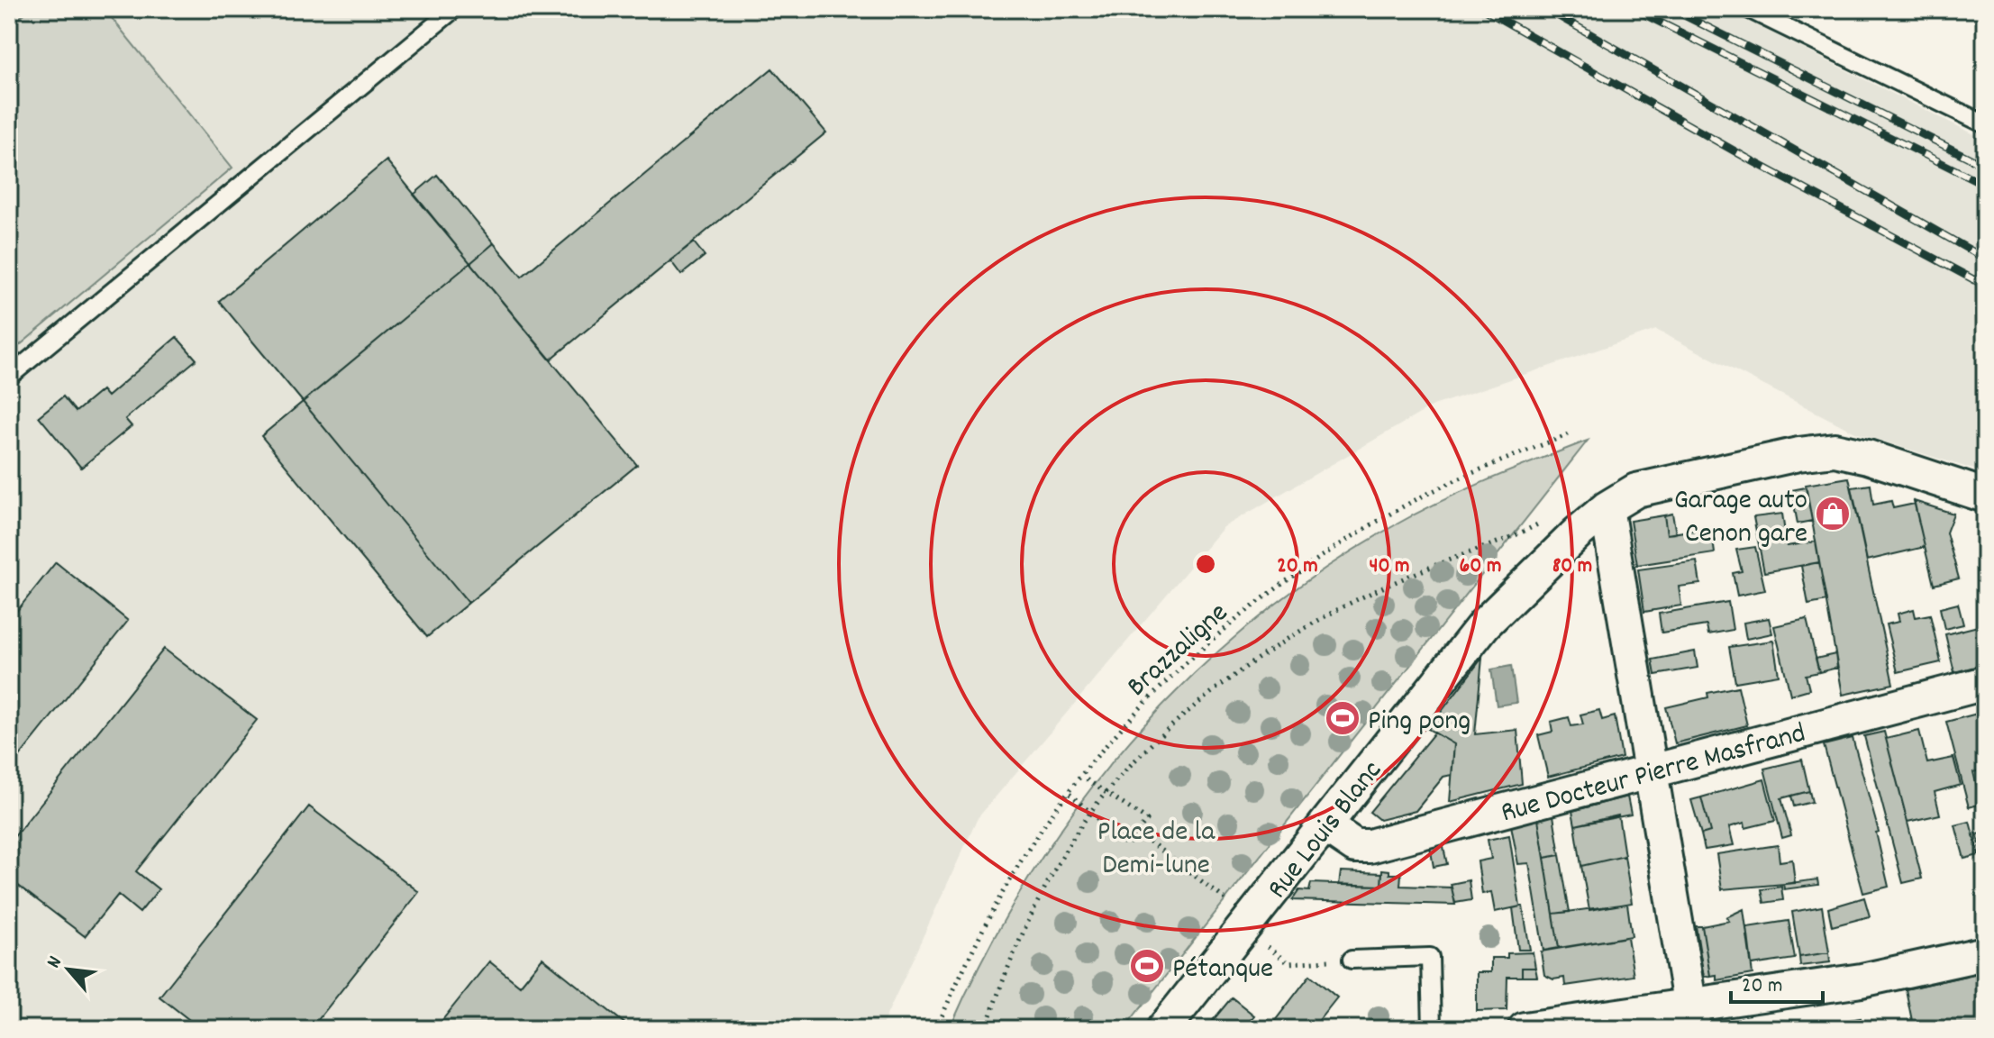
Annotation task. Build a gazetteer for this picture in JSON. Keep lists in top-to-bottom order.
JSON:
{
  "streets": {
    "street": ["Rue Docteur Pierre Masfrand", "Rue Louis Blanc"],
    "path": ["Brazzaligne"]
  },
  "crossings": [
    ["Rue Docteur Pierre Masfrand", "Rue Louis Blanc"]
  ],
  "parks": ["Place de la Demi-lune"],
  "places": {
    "shop": ["Garage auto Cenon gare"],
    "sports": ["Ping pong", "Pétanque"]
  },
  "scale_bar": "20 m",
  "north": "top left",
  "rings": [
    "20 m",
    "40 m",
    "60 m",
    "80 m"
  ]
}
